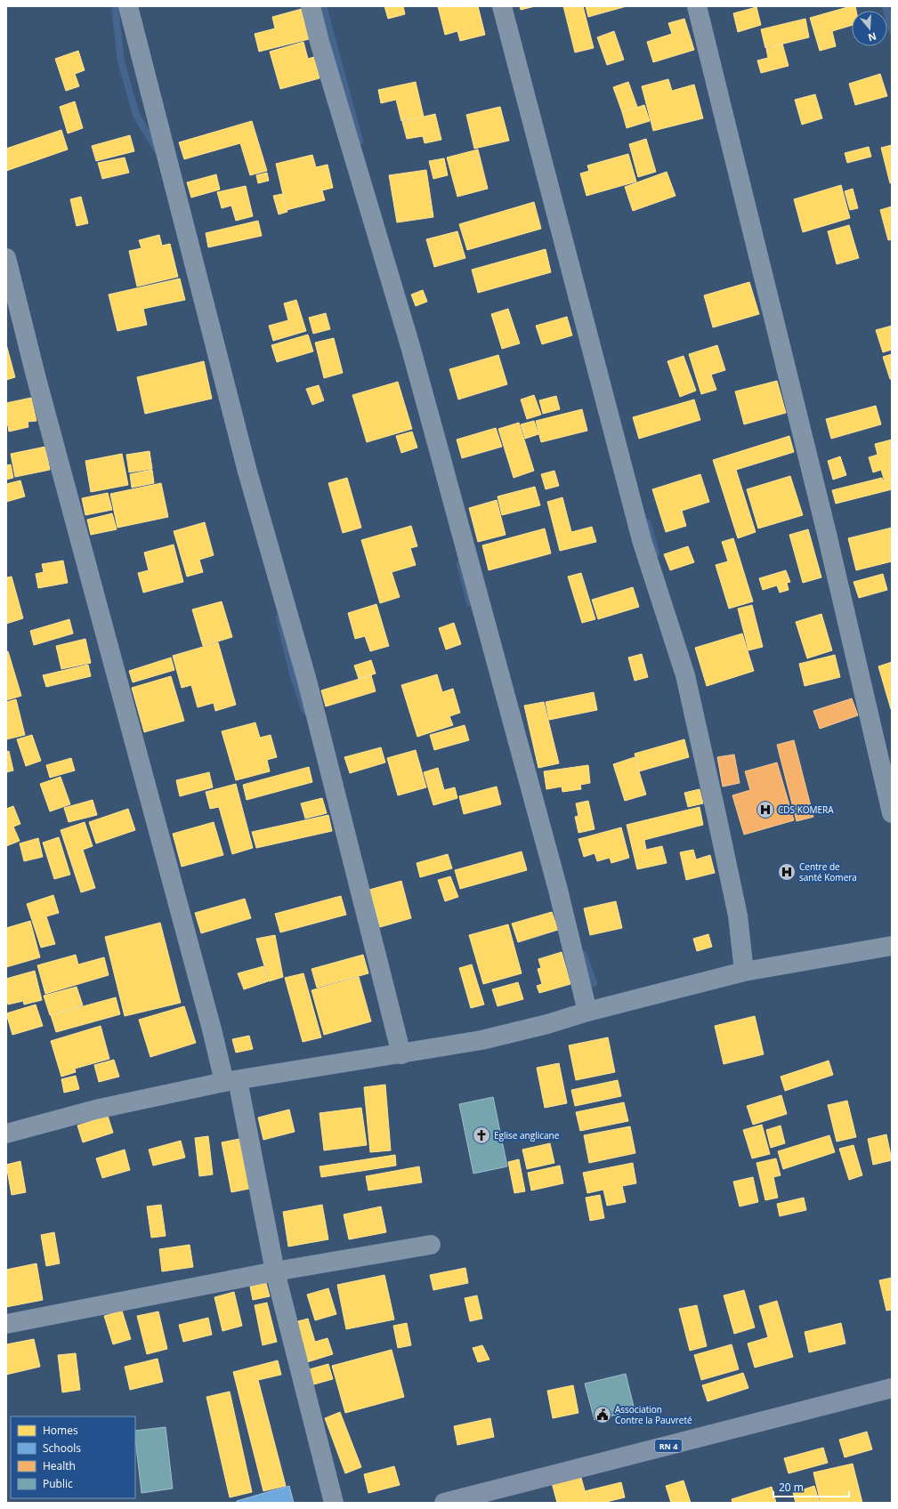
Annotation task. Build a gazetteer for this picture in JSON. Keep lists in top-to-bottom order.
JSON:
{
  "streets": {
    "main road": ["RN 4"]
  },
  "places": {
    "hospital": ["CDS KOMERA", "Centre de santé Komera"],
    "church": ["Eglise anglicane"],
    "public building": ["Association Contre la Pauvreté"]
  },
  "legend": [
    "Homes",
    "Schools",
    "Health",
    "Public"
  ],
  "scale_bar": "20 m",
  "north": "bottom"
}
